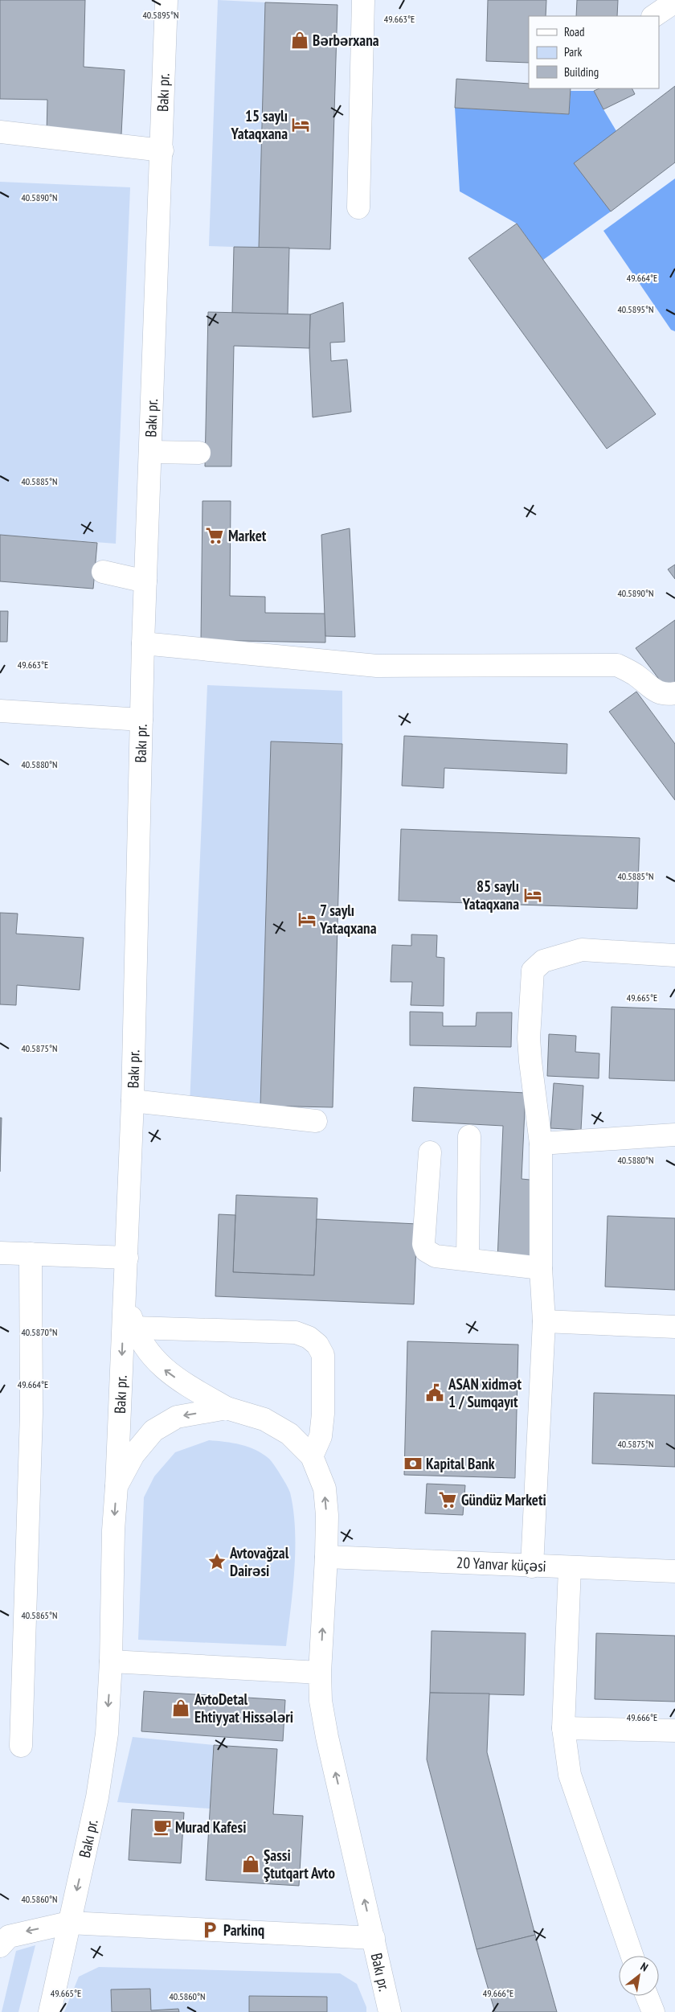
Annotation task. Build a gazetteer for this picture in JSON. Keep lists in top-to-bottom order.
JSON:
{
  "streets": {
    "street": ["Bakı pr.", "20 Yanvar küçəsi"]
  },
  "crossings": [
    ["Bakı pr.", "20 Yanvar küçəsi"]
  ],
  "places": {
    "shop": ["Bərbərxana", "AvtoDetal Ehtiyyat Hissələri", "Şassi Ştutqart Avto"],
    "hotel": ["15 saylı Yataqxana", "85 saylı Yataqxana", "7 saylı Yataqxana"],
    "supermarket": ["Market", "Gündüz Marketi"],
    "public building": ["ASAN xidmət 1 / Sumqayıt"],
    "bank": ["Kapital Bank"],
    "place": ["Avtovağzal Dairəsi"],
    "cafe": ["Murad Kafesi"],
    "parking": ["Parkinq"]
  },
  "legend": ["Road", "Park", "Building"],
  "north": "top right",
  "coordinates": [
    "40.5895°N",
    "49.663°E",
    "40.5890°N",
    "49.664°E",
    "40.5885°N",
    "40.5880°N",
    "49.665°E",
    "40.5875°N",
    "40.5870°N",
    "40.5865°N",
    "49.666°E",
    "40.5860°N"
  ]
}
